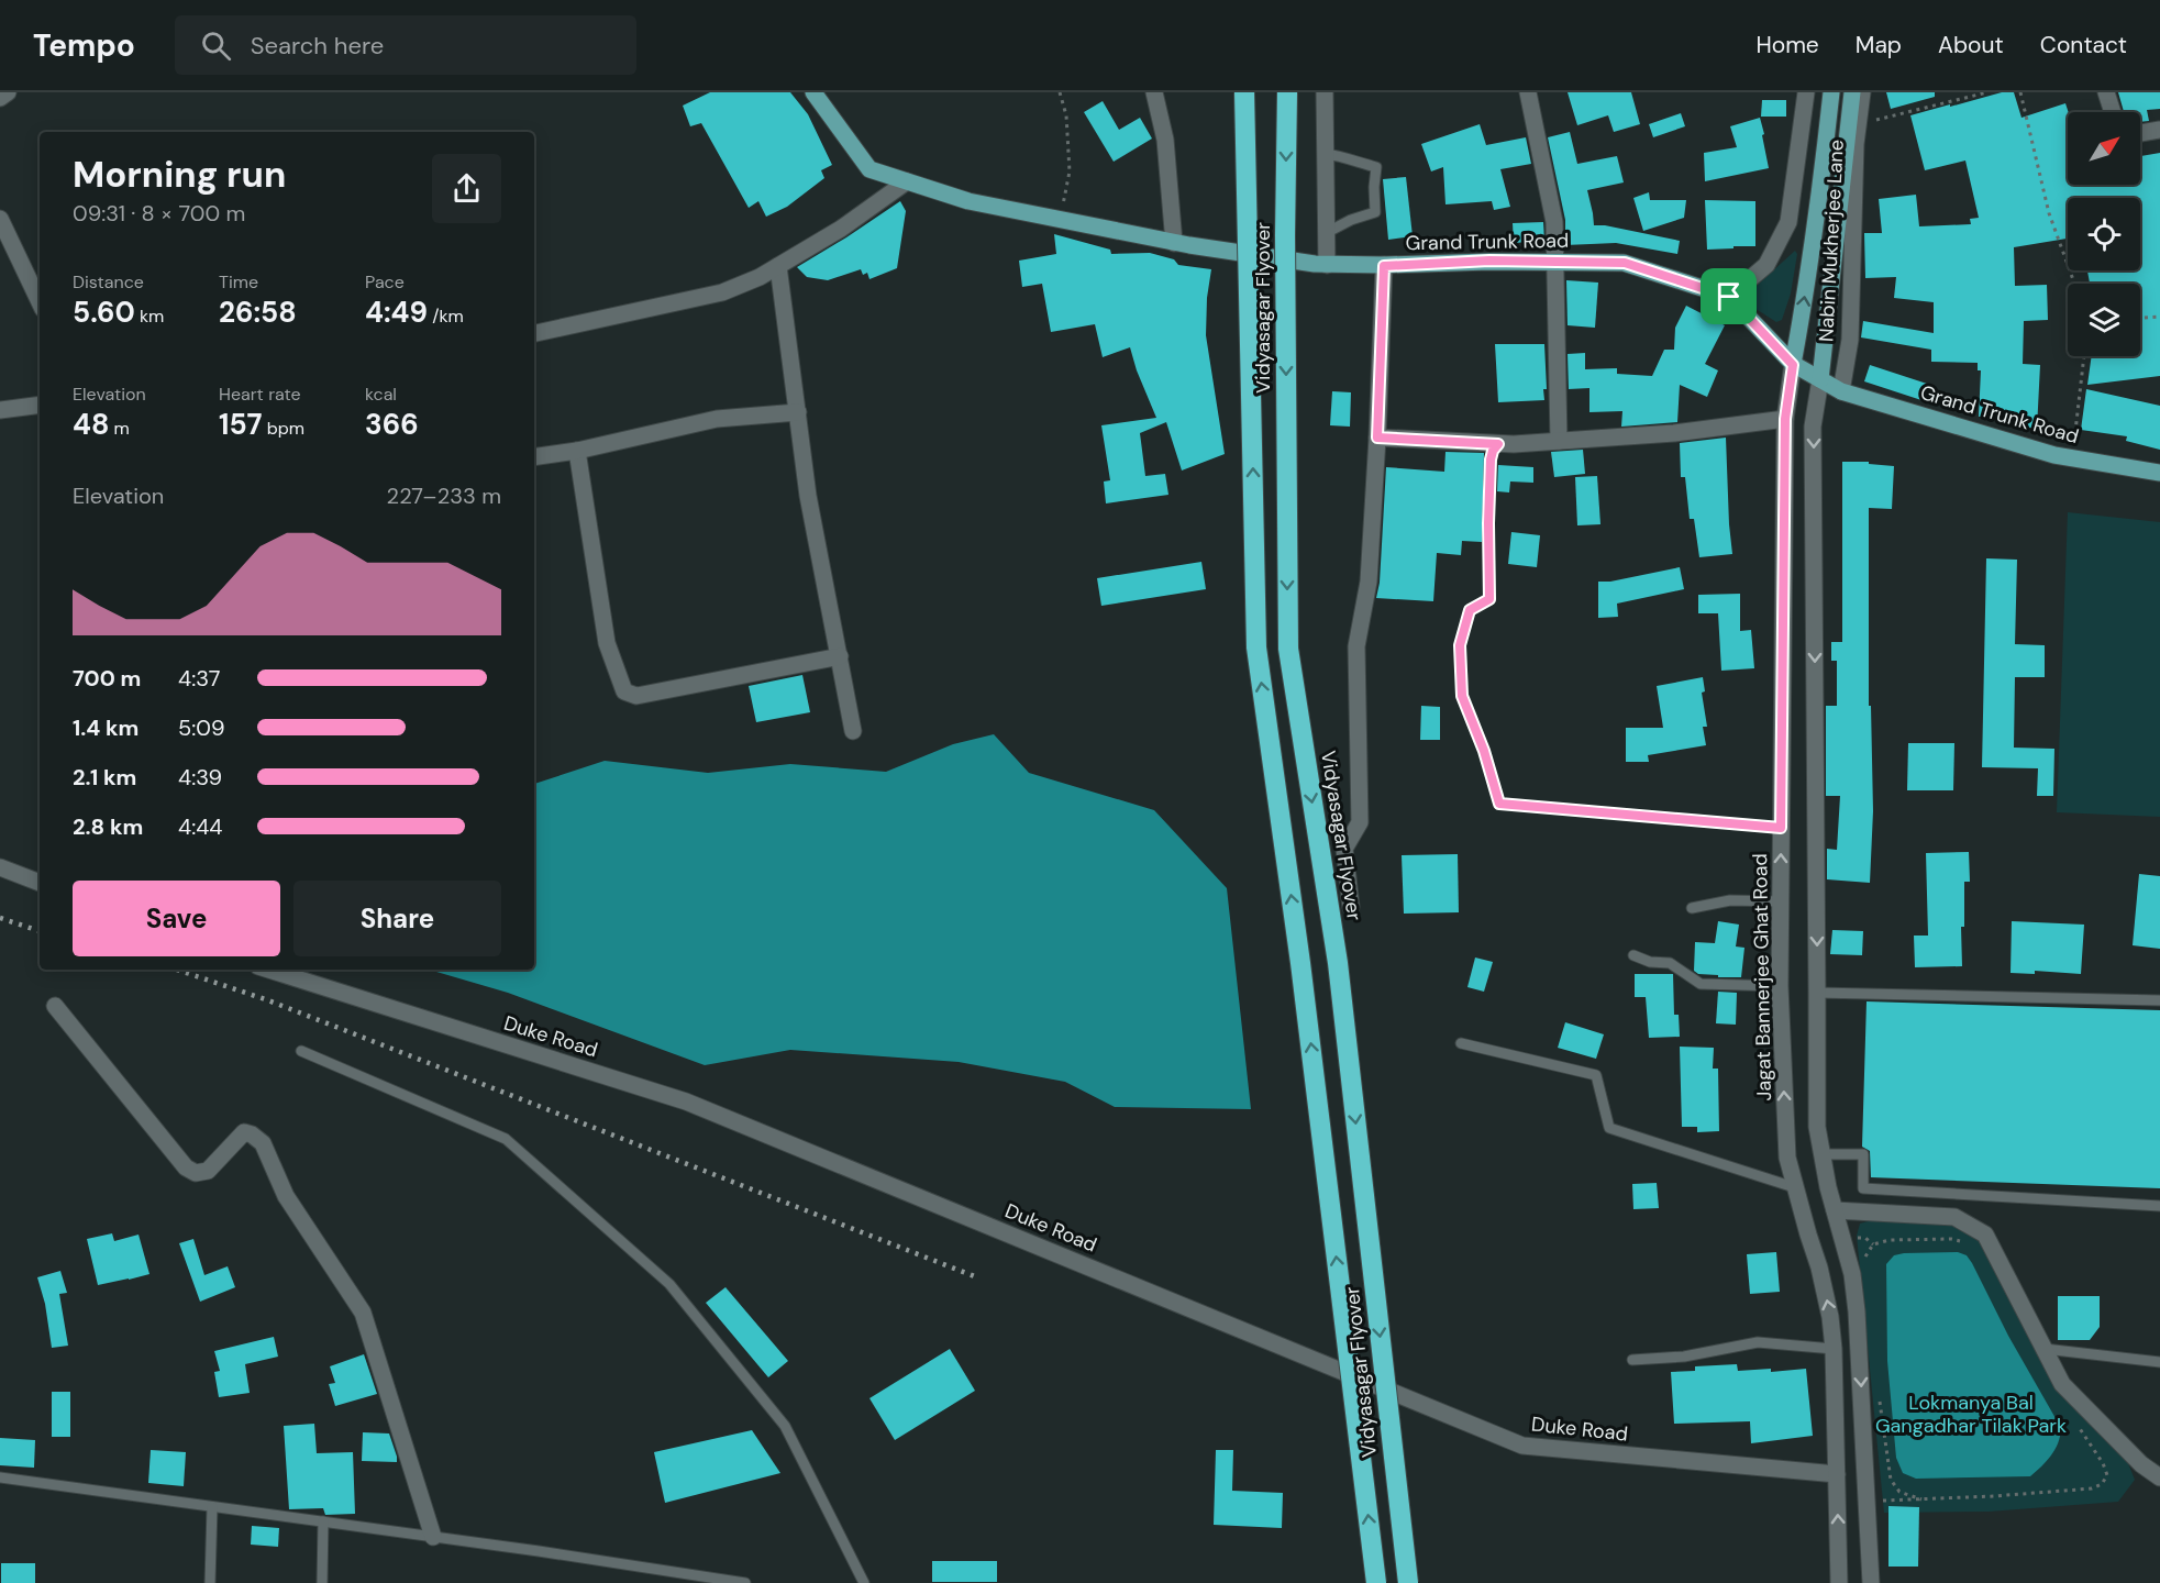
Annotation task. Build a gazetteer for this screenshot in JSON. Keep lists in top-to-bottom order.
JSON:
{
  "streets": {
    "highway": ["Vidyasagar Flyover"],
    "main road": ["Grand Trunk Road"],
    "street": ["Nabin Mukherjee Lane", "Jagat Bannerjee Ghat Road", "Duke Road"]
  },
  "crossings": [
    ["Nabin Mukherjee Lane", "Grand Trunk Road"],
    ["Grand Trunk Road", "Jagat Bannerjee Ghat Road"],
    ["Jagat Bannerjee Ghat Road", "Duke Road"]
  ],
  "parks": ["Lokmanya Bal Gangadhar Tilak Park"],
  "north": "top right",
  "page": {
    "header": "Tempo",
    "search": "Search here",
    "nav": [
      "Home",
      "Map",
      "About",
      "Contact"
    ],
    "heading": ["Morning run", "09:31 · 8 × 700 m"],
    "stats": [
      ["Distance", "5.60 km"],
      ["Time", "26:58"],
      ["Pace", "4:49 /km"],
      ["Elevation", "48 m"],
      ["Heart rate", "157 bpm"],
      ["kcal", "366"]
    ],
    "chart": ["Elevation", "227–233 m"],
    "list": [
      {
        "name": "700 m",
        "note": "4:37"
      },
      {
        "name": "1.4 km",
        "note": "5:09"
      },
      {
        "name": "2.1 km",
        "note": "4:39"
      },
      {
        "name": "2.8 km",
        "note": "4:44"
      }
    ],
    "buttons": ["Save", "Share"]
  }
}
